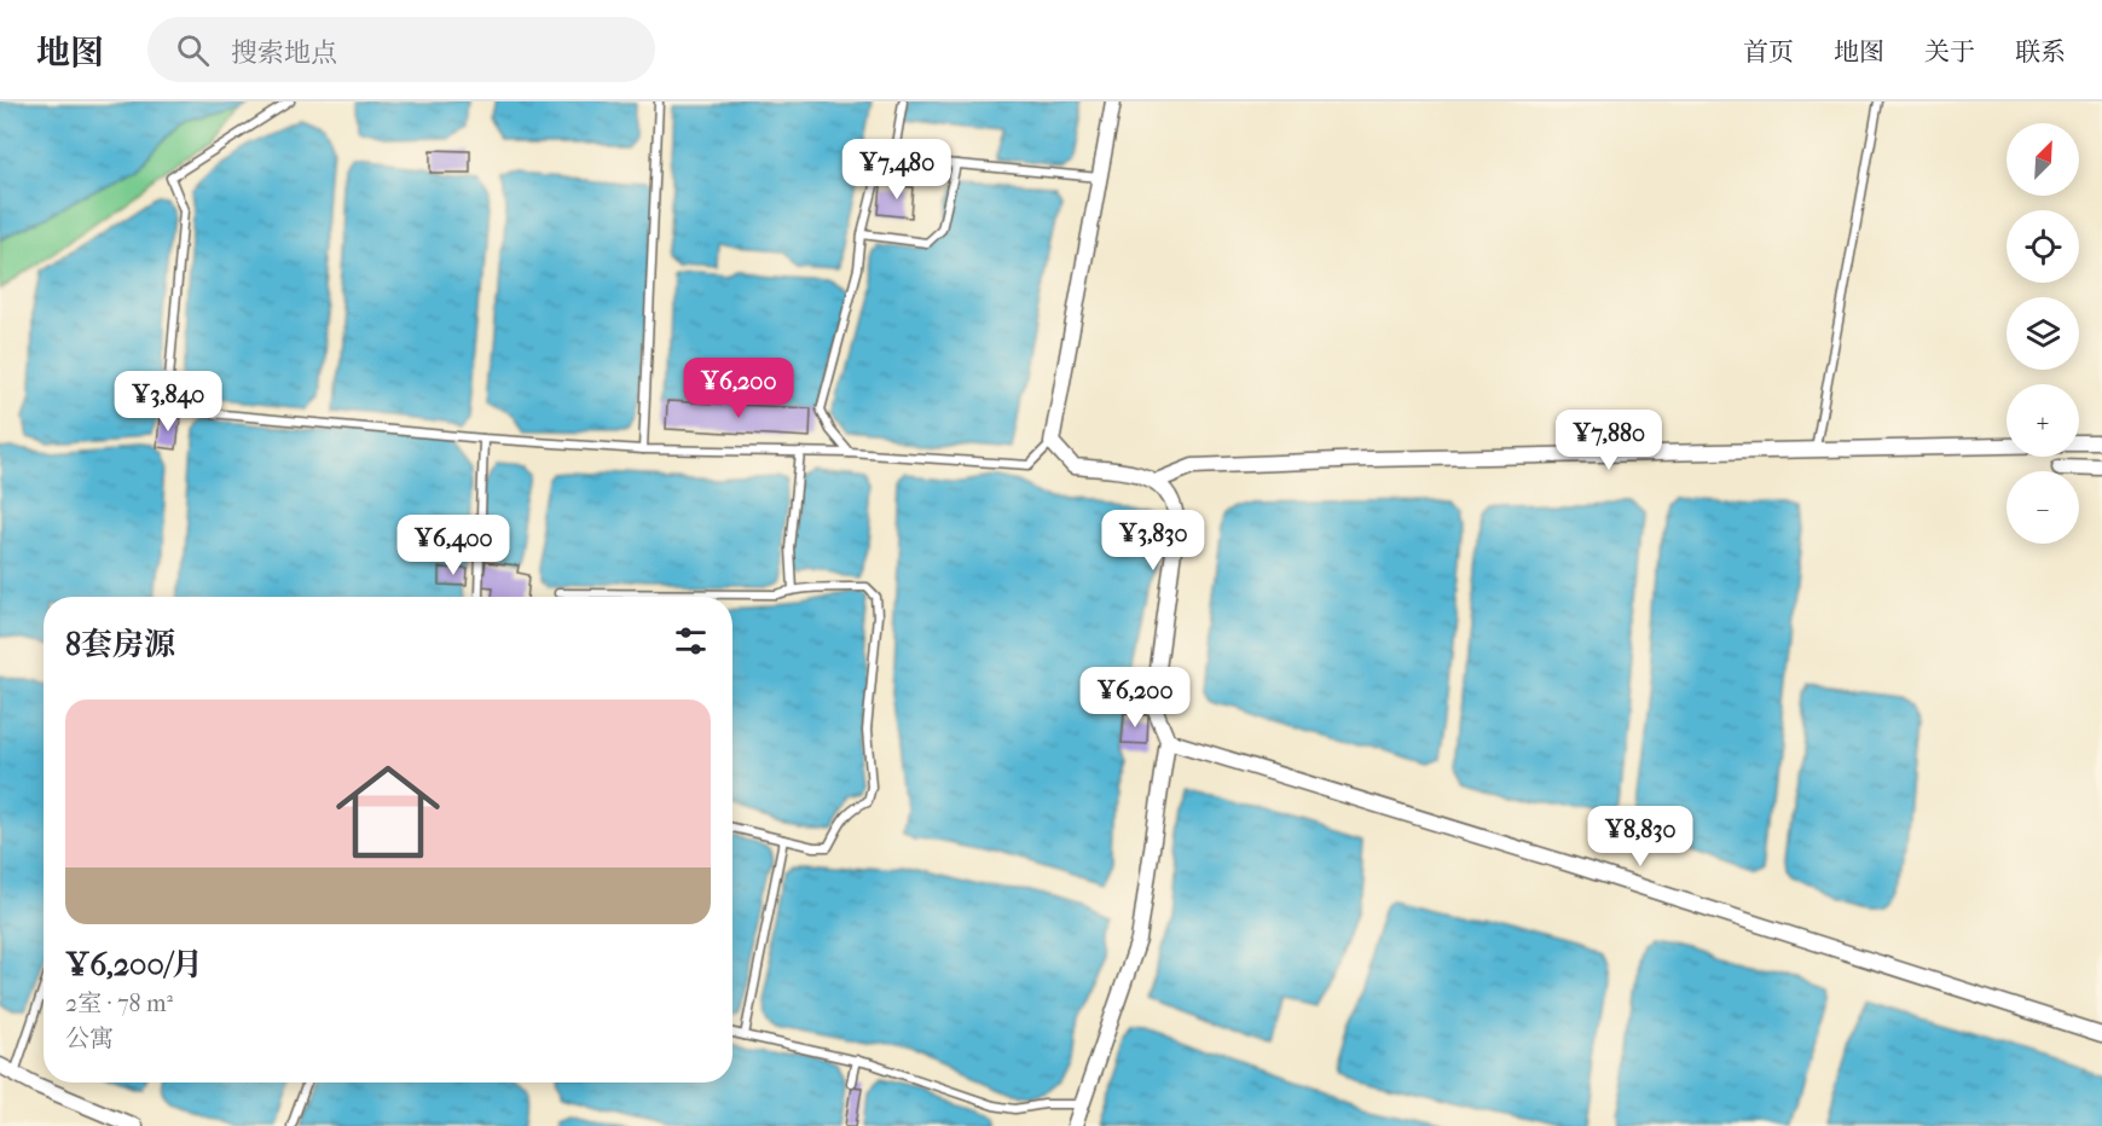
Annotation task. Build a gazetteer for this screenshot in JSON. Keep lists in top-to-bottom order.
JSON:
{
  "north": "top right",
  "page": {
    "header": "地图",
    "search": "搜索地点",
    "nav": [
      "首页",
      "地图",
      "关于",
      "联系"
    ],
    "map_buttons": ["+", "−"],
    "price": [
      "¥7,480",
      "¥6,200",
      "¥3,840",
      "¥7,880",
      "¥3,830",
      "¥6,400",
      "¥6,200",
      "¥8,830"
    ],
    "heading": "8套房源",
    "list": [
      {
        "name": "¥6,200/月",
        "note": "2室 · 78 m² · 公寓"
      }
    ]
  }
}
